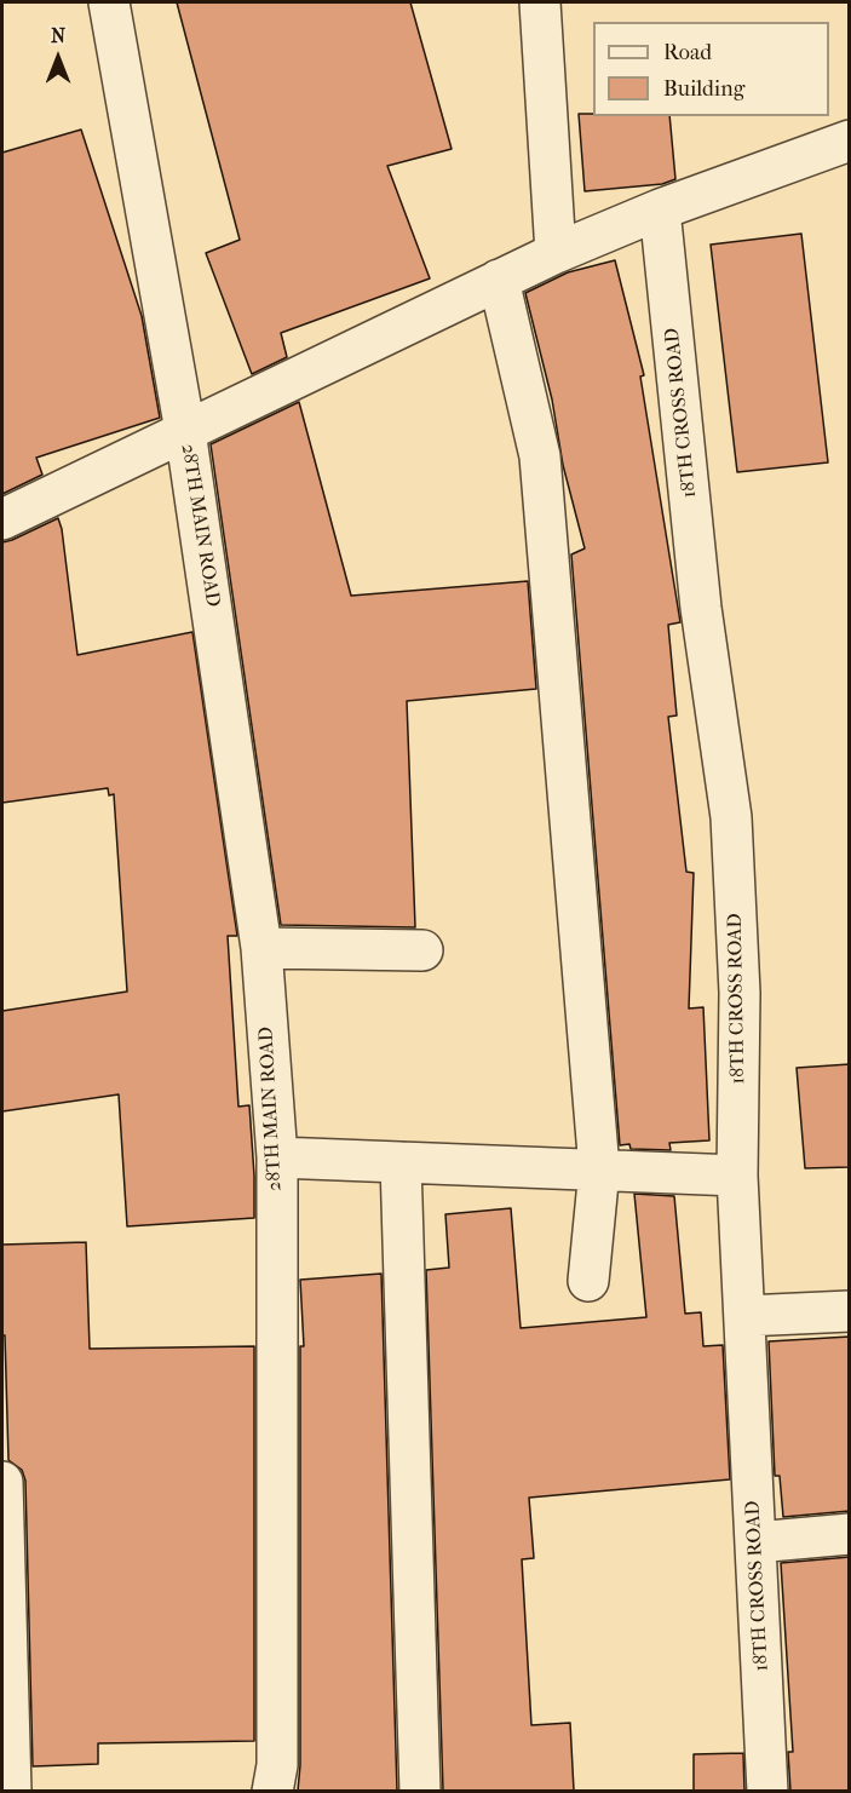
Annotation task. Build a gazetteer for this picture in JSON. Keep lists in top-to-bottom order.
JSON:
{
  "streets": {
    "street": ["18TH CROSS ROAD", "28TH MAIN ROAD"]
  },
  "legend": ["Road", "Building"],
  "north": "top"
}
